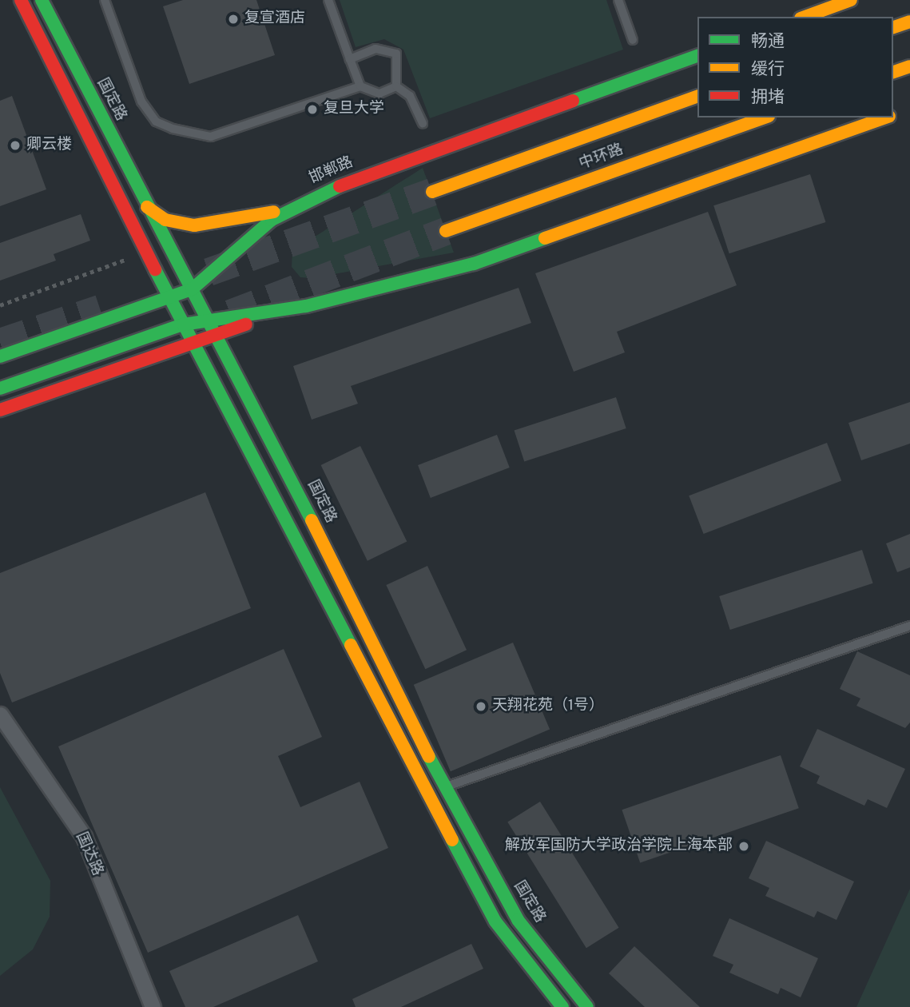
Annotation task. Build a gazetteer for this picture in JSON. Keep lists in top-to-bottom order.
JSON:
{
  "streets": {
    "main road": ["国定路", "中环路", "邯郸路"],
    "street": ["国达路"]
  },
  "crossings": [
    ["国定路", "邯郸路"]
  ],
  "places": [
    "复宣酒店",
    "复旦大学",
    "卿云楼",
    "天翔花苑（1号）",
    "解放军国防大学政治学院上海本部"
  ],
  "legend": ["畅通", "缓行", "拥堵"]
}
